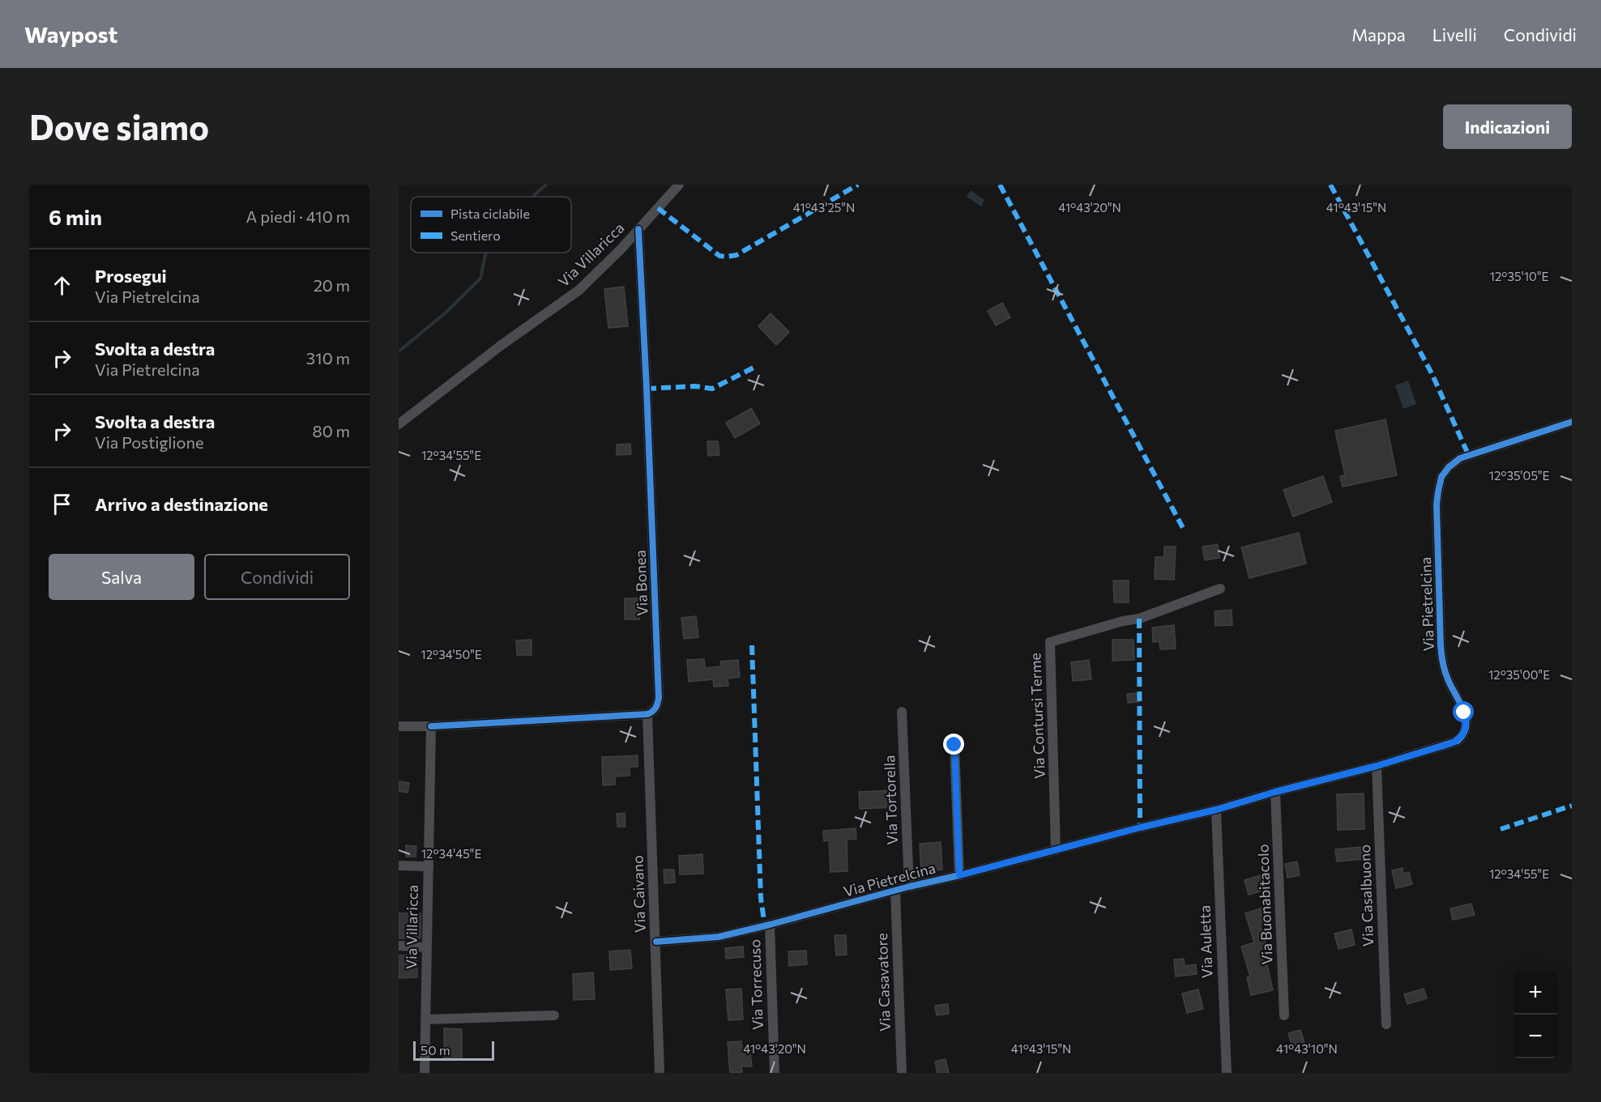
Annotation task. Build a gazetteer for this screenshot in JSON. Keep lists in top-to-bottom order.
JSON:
{
  "streets": {
    "street": [
      "Via Villaricca",
      "Via Bonea",
      "Via Pietrelcina",
      "Via Contursi Terme",
      "Via Tortorella",
      "Via Caivano",
      "Via Casalbuono",
      "Via Buonabitacolo",
      "Via Auletta",
      "Via Casavatore",
      "Via Torrecuso"
    ]
  },
  "crossings": [
    ["Via Villaricca", "Via Bonea"],
    ["Via Bonea", "Via Caivano"],
    ["Via Pietrelcina", "Via Contursi Terme"],
    ["Via Pietrelcina", "Via Tortorella"],
    ["Via Pietrelcina", "Via Caivano"],
    ["Via Pietrelcina", "Via Casalbuono"],
    ["Via Pietrelcina", "Via Buonabitacolo"],
    ["Via Pietrelcina", "Via Auletta"],
    ["Via Pietrelcina", "Via Casavatore"],
    ["Via Pietrelcina", "Via Torrecuso"]
  ],
  "legend": ["Pista ciclabile", "Sentiero"],
  "scale_bar": "50 m",
  "page": {
    "header": "Waypost",
    "nav": ["Mappa", "Livelli", "Condividi"],
    "buttons": [
      "Indicazioni",
      ["Salva", "Condividi"]
    ],
    "title": "Dove siamo",
    "heading": ["6 min", "A piedi · 410 m"],
    "list": [
      ["Prosegui", "Via Pietrelcina", "20 m"],
      ["Svolta a destra", "Via Pietrelcina", "310 m"],
      ["Svolta a destra", "Via Postiglione", "80 m"],
      "Arrivo a destinazione"
    ],
    "map_buttons": ["+", "−"],
    "scale": "50 m"
  },
  "coordinates": [
    "41°43'25\"N",
    "41°43'20\"N",
    "41°43'15\"N",
    "12°35'10\"E",
    "12°34'55\"E",
    "12°35'05\"E",
    "12°34'50\"E",
    "12°35'00\"E",
    "12°34'45\"E",
    "41°43'10\"N"
  ]
}
